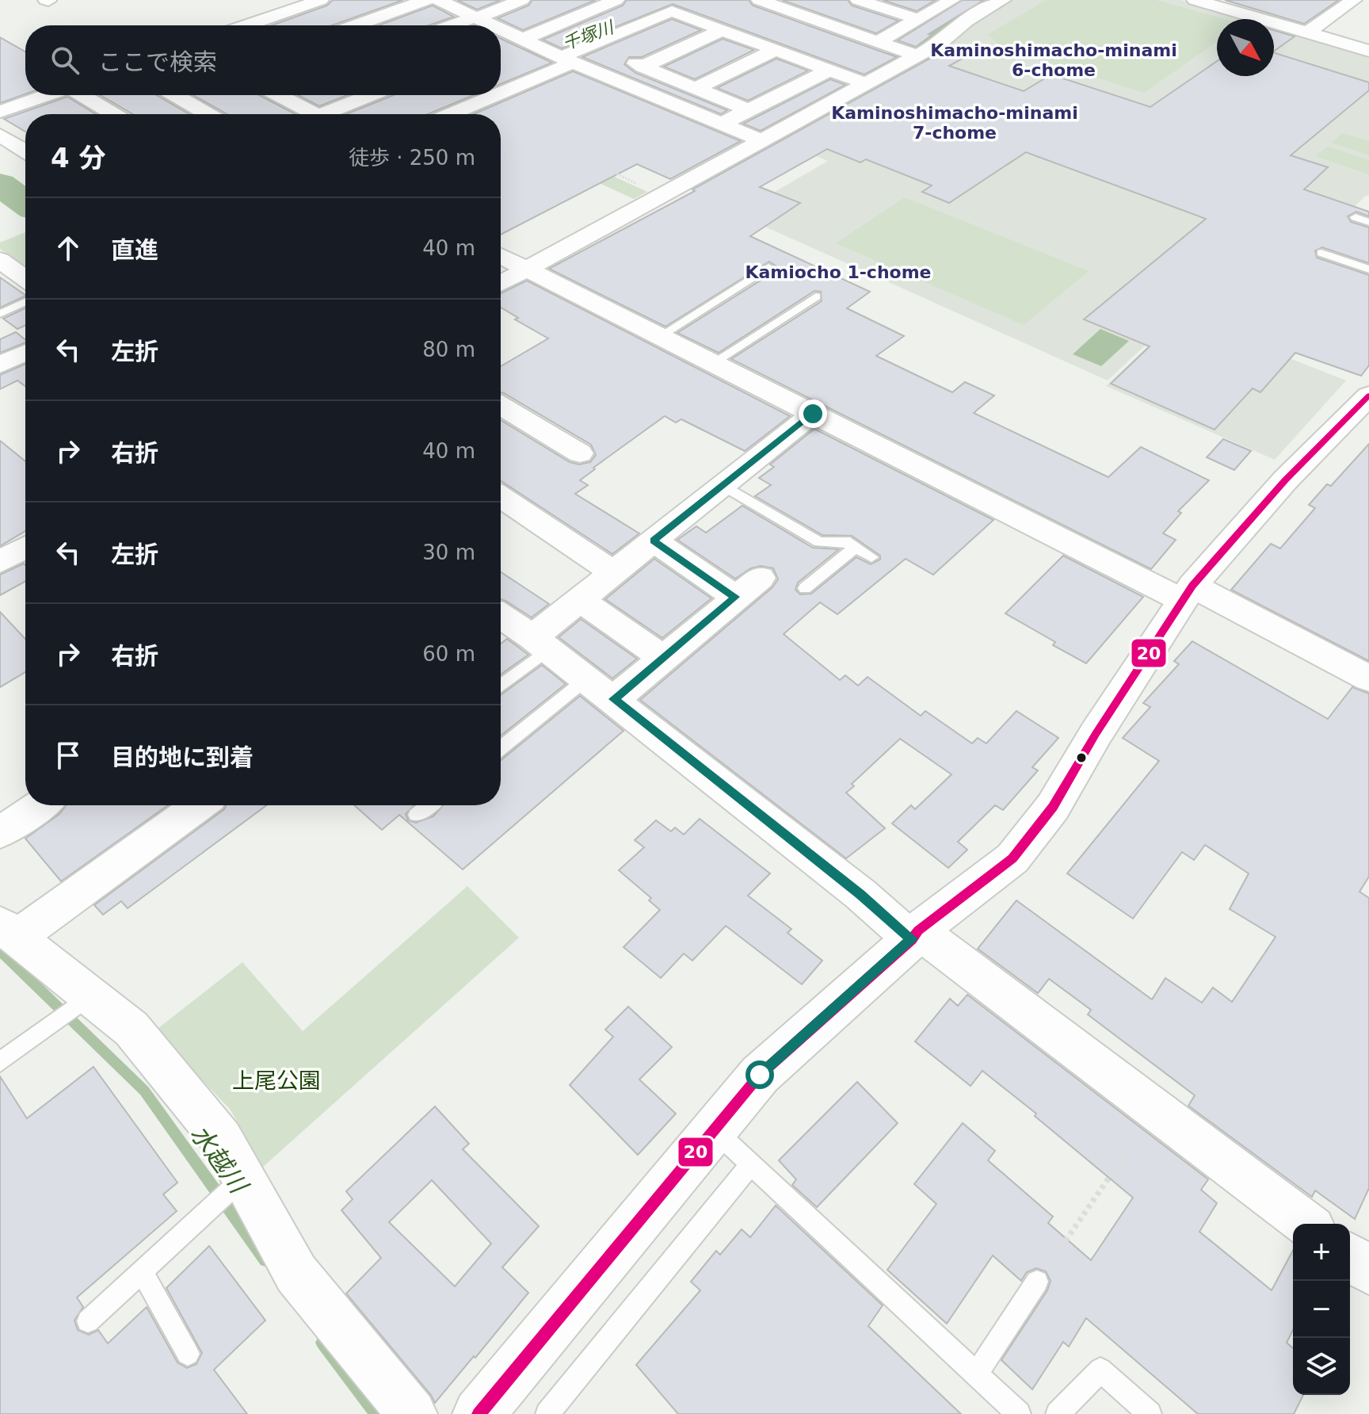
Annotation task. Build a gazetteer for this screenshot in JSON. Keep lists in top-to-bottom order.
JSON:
{
  "districts": ["Kaminoshimacho-minami 6-chome", "Kaminoshimacho-minami 7-chome", "Kamiocho 1-chome"],
  "water": ["千塚川", "水越川"],
  "parks": ["上尾公園"],
  "lines": ["transit line 20"],
  "north": "bottom right",
  "page": {
    "search": "ここで検索",
    "heading": ["4 分", "徒歩 · 250 m"],
    "list": [
      ["直進", "40 m"],
      ["左折", "80 m"],
      ["右折", "40 m"],
      ["左折", "30 m"],
      ["右折", "60 m"],
      "目的地に到着"
    ],
    "map_buttons": ["+", "−"]
  }
}
